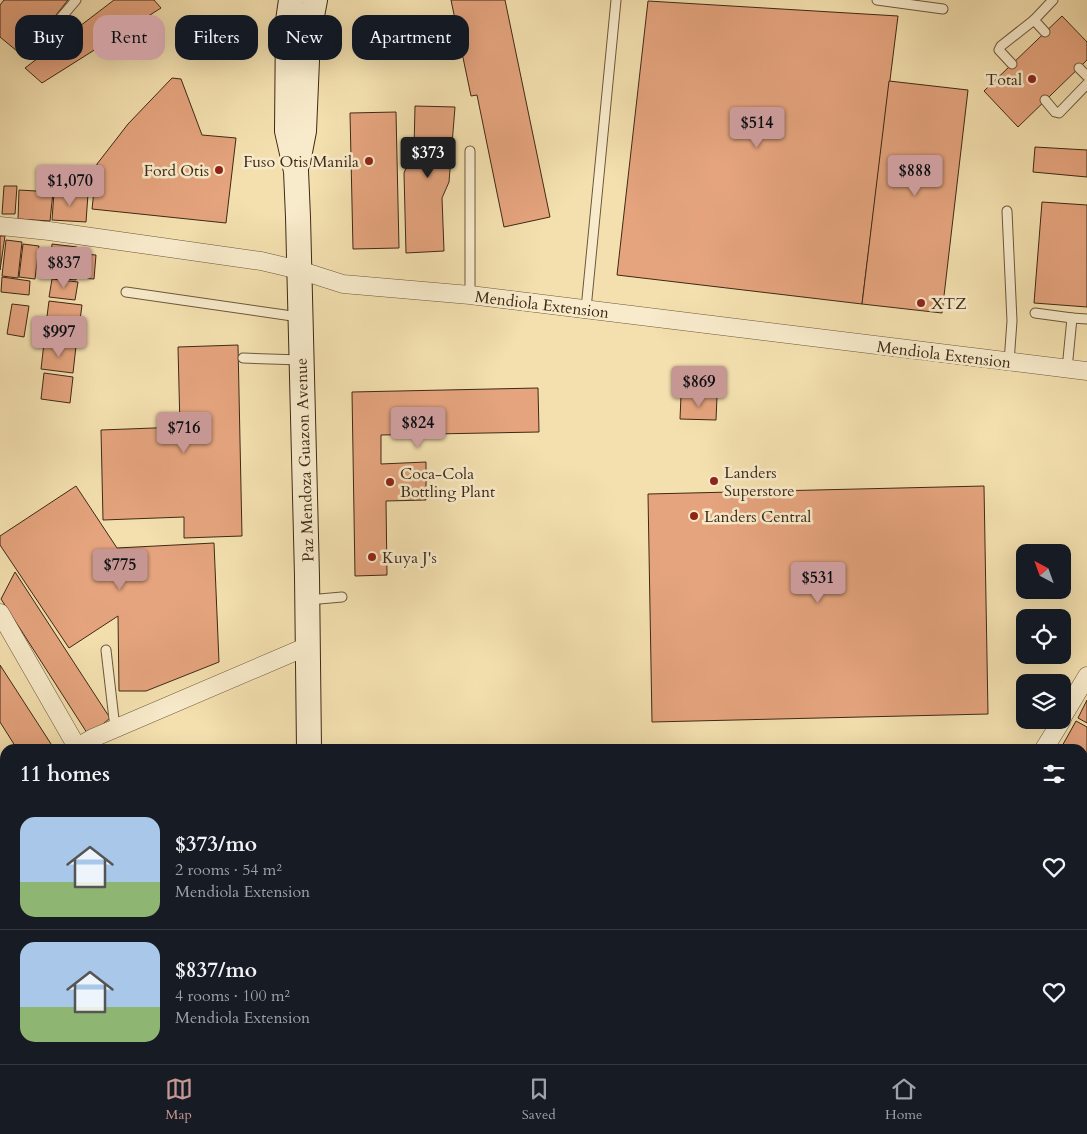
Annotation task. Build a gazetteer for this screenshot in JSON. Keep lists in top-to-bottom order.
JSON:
{
  "streets": {
    "main road": ["Paz Mendoza Guazon Avenue"],
    "street": ["Mendiola Extension"]
  },
  "crossings": [
    ["Mendiola Extension", "Paz Mendoza Guazon Avenue"]
  ],
  "places": [
    "Total",
    "Fuso Otis Manila",
    "Ford Otis",
    "XTZ",
    "Landers Superstore",
    "Coca-Cola Bottling Plant",
    "Landers Central",
    "Kuya J's"
  ],
  "north": "top left",
  "page": {
    "chip": [
      "Buy",
      "Rent",
      "Filters",
      "New",
      "Apartment"
    ],
    "price": [
      "$514",
      "$373",
      "$888",
      "$1,070",
      "$837",
      "$997",
      "$869",
      "$824",
      "$716",
      "$775",
      "$531"
    ],
    "heading": "11 homes",
    "list": [
      {
        "name": "$373/mo",
        "note": "2 rooms · 54 m² · Mendiola Extension"
      },
      {
        "name": "$837/mo",
        "note": "4 rooms · 100 m² · Mendiola Extension"
      }
    ],
    "tabs": ["Map", "Saved", "Home"]
  }
}
